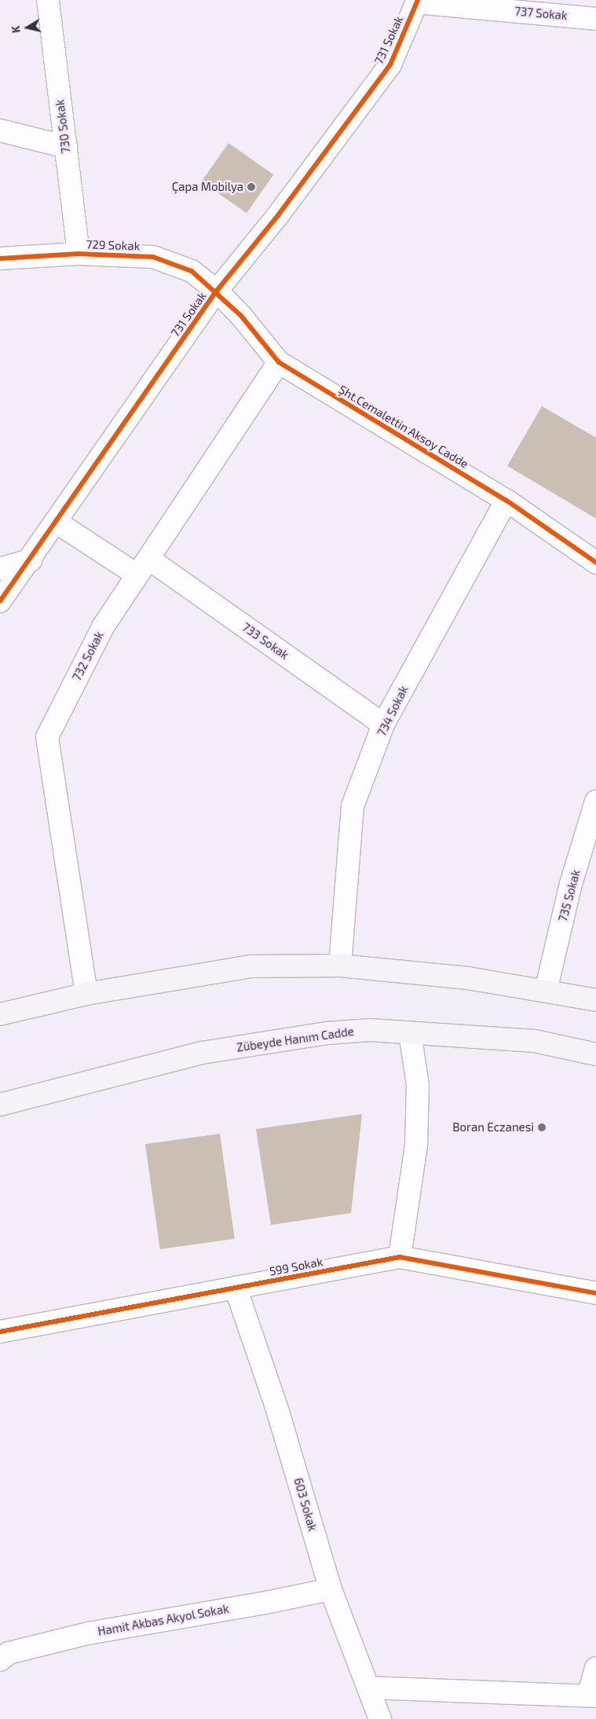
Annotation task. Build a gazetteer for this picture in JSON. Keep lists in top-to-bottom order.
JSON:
{
  "streets": {
    "highway": ["Zübeyde Hanım Cadde"],
    "street": [
      "737 Sokak",
      "731 Sokak",
      "730 Sokak",
      "729 Sokak",
      "Şht.Cemalettin Aksoy Cadde",
      "733 Sokak",
      "732 Sokak",
      "734 Sokak",
      "735 Sokak",
      "599 Sokak",
      "603 Sokak",
      "Hamit Akbas Akyol Sokak"
    ]
  },
  "crossings": [
    ["737 Sokak", "731 Sokak"],
    ["731 Sokak", "729 Sokak"],
    ["731 Sokak", "Şht.Cemalettin Aksoy Cadde"],
    ["731 Sokak", "733 Sokak"],
    ["730 Sokak", "729 Sokak"],
    ["729 Sokak", "Şht.Cemalettin Aksoy Cadde"],
    ["Şht.Cemalettin Aksoy Cadde", "732 Sokak"],
    ["Şht.Cemalettin Aksoy Cadde", "734 Sokak"],
    ["733 Sokak", "732 Sokak"],
    ["733 Sokak", "734 Sokak"],
    ["599 Sokak", "603 Sokak"],
    ["603 Sokak", "Hamit Akbas Akyol Sokak"]
  ],
  "places": ["Çapa Mobilya", "Boran Eczanesi"],
  "north": "left"
}
